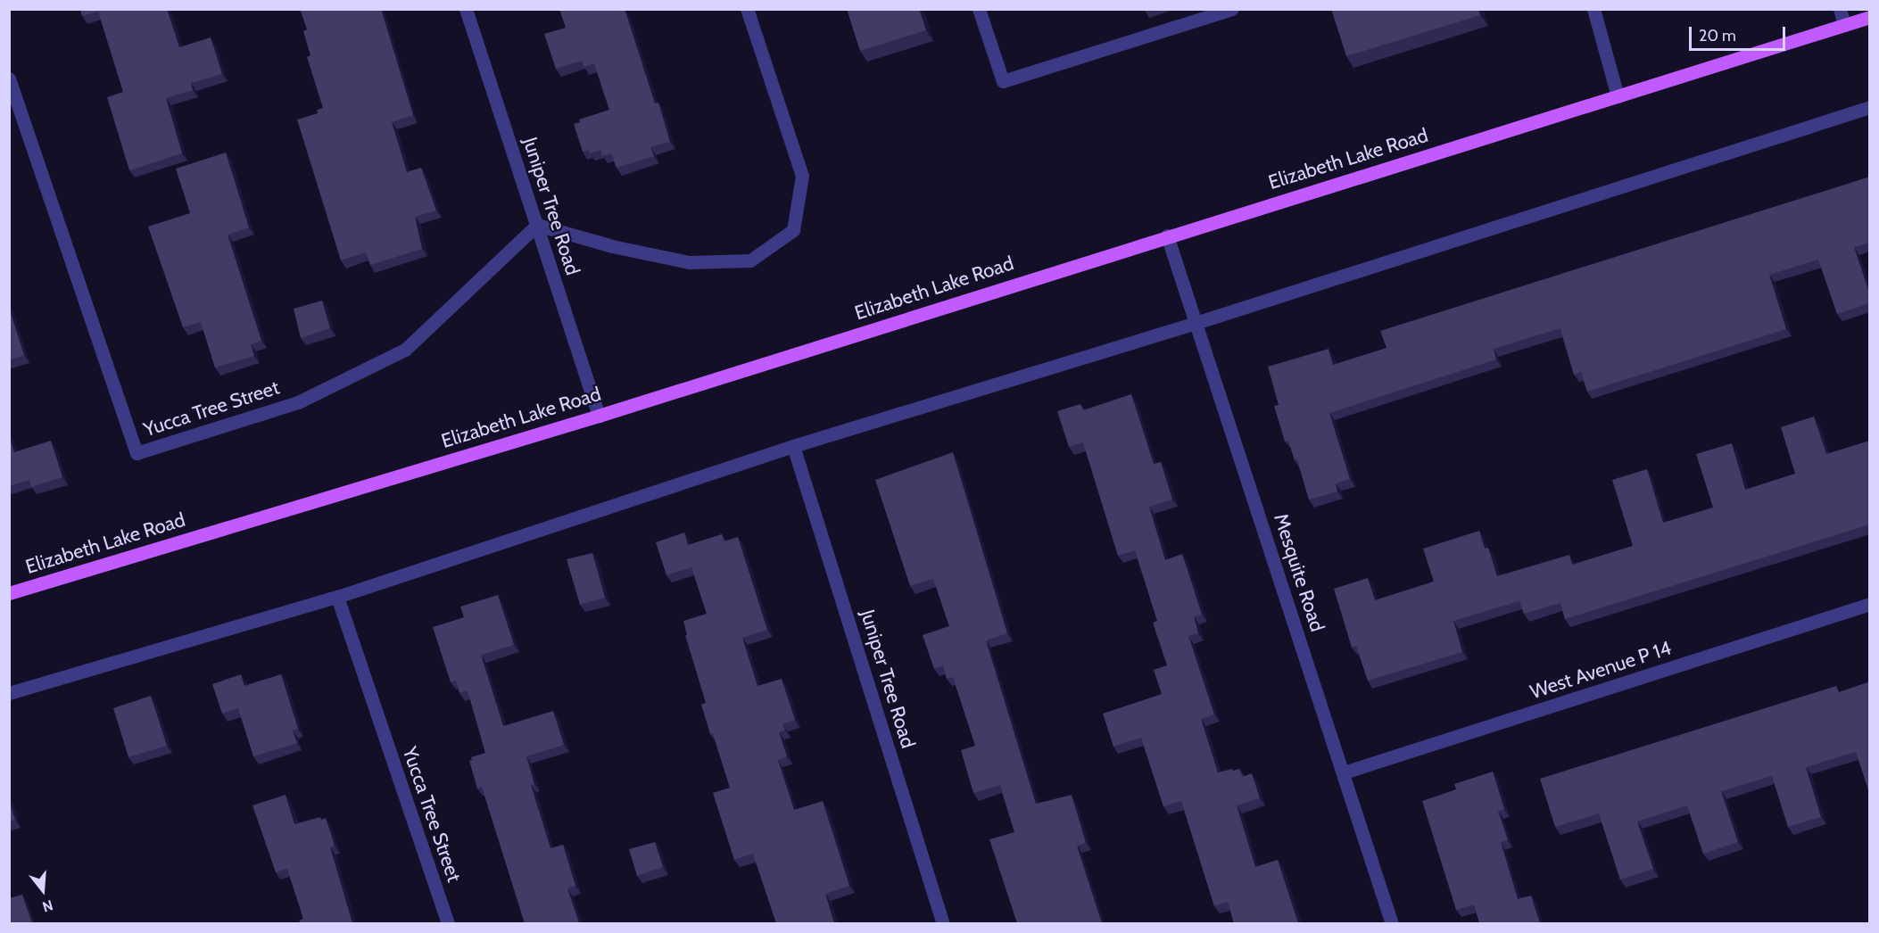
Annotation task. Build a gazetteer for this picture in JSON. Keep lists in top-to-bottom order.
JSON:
{
  "streets": {
    "main road": ["Elizabeth Lake Road"],
    "street": [
      "Juniper Tree Road",
      "Yucca Tree Street",
      "Mesquite Road",
      "West Avenue P 14"
    ]
  },
  "crossings": [
    ["Elizabeth Lake Road", "Juniper Tree Road"],
    ["Elizabeth Lake Road", "Mesquite Road"],
    ["Juniper Tree Road", "Yucca Tree Street"],
    ["Mesquite Road", "West Avenue P 14"]
  ],
  "scale_bar": "20 m",
  "north": "bottom"
}
